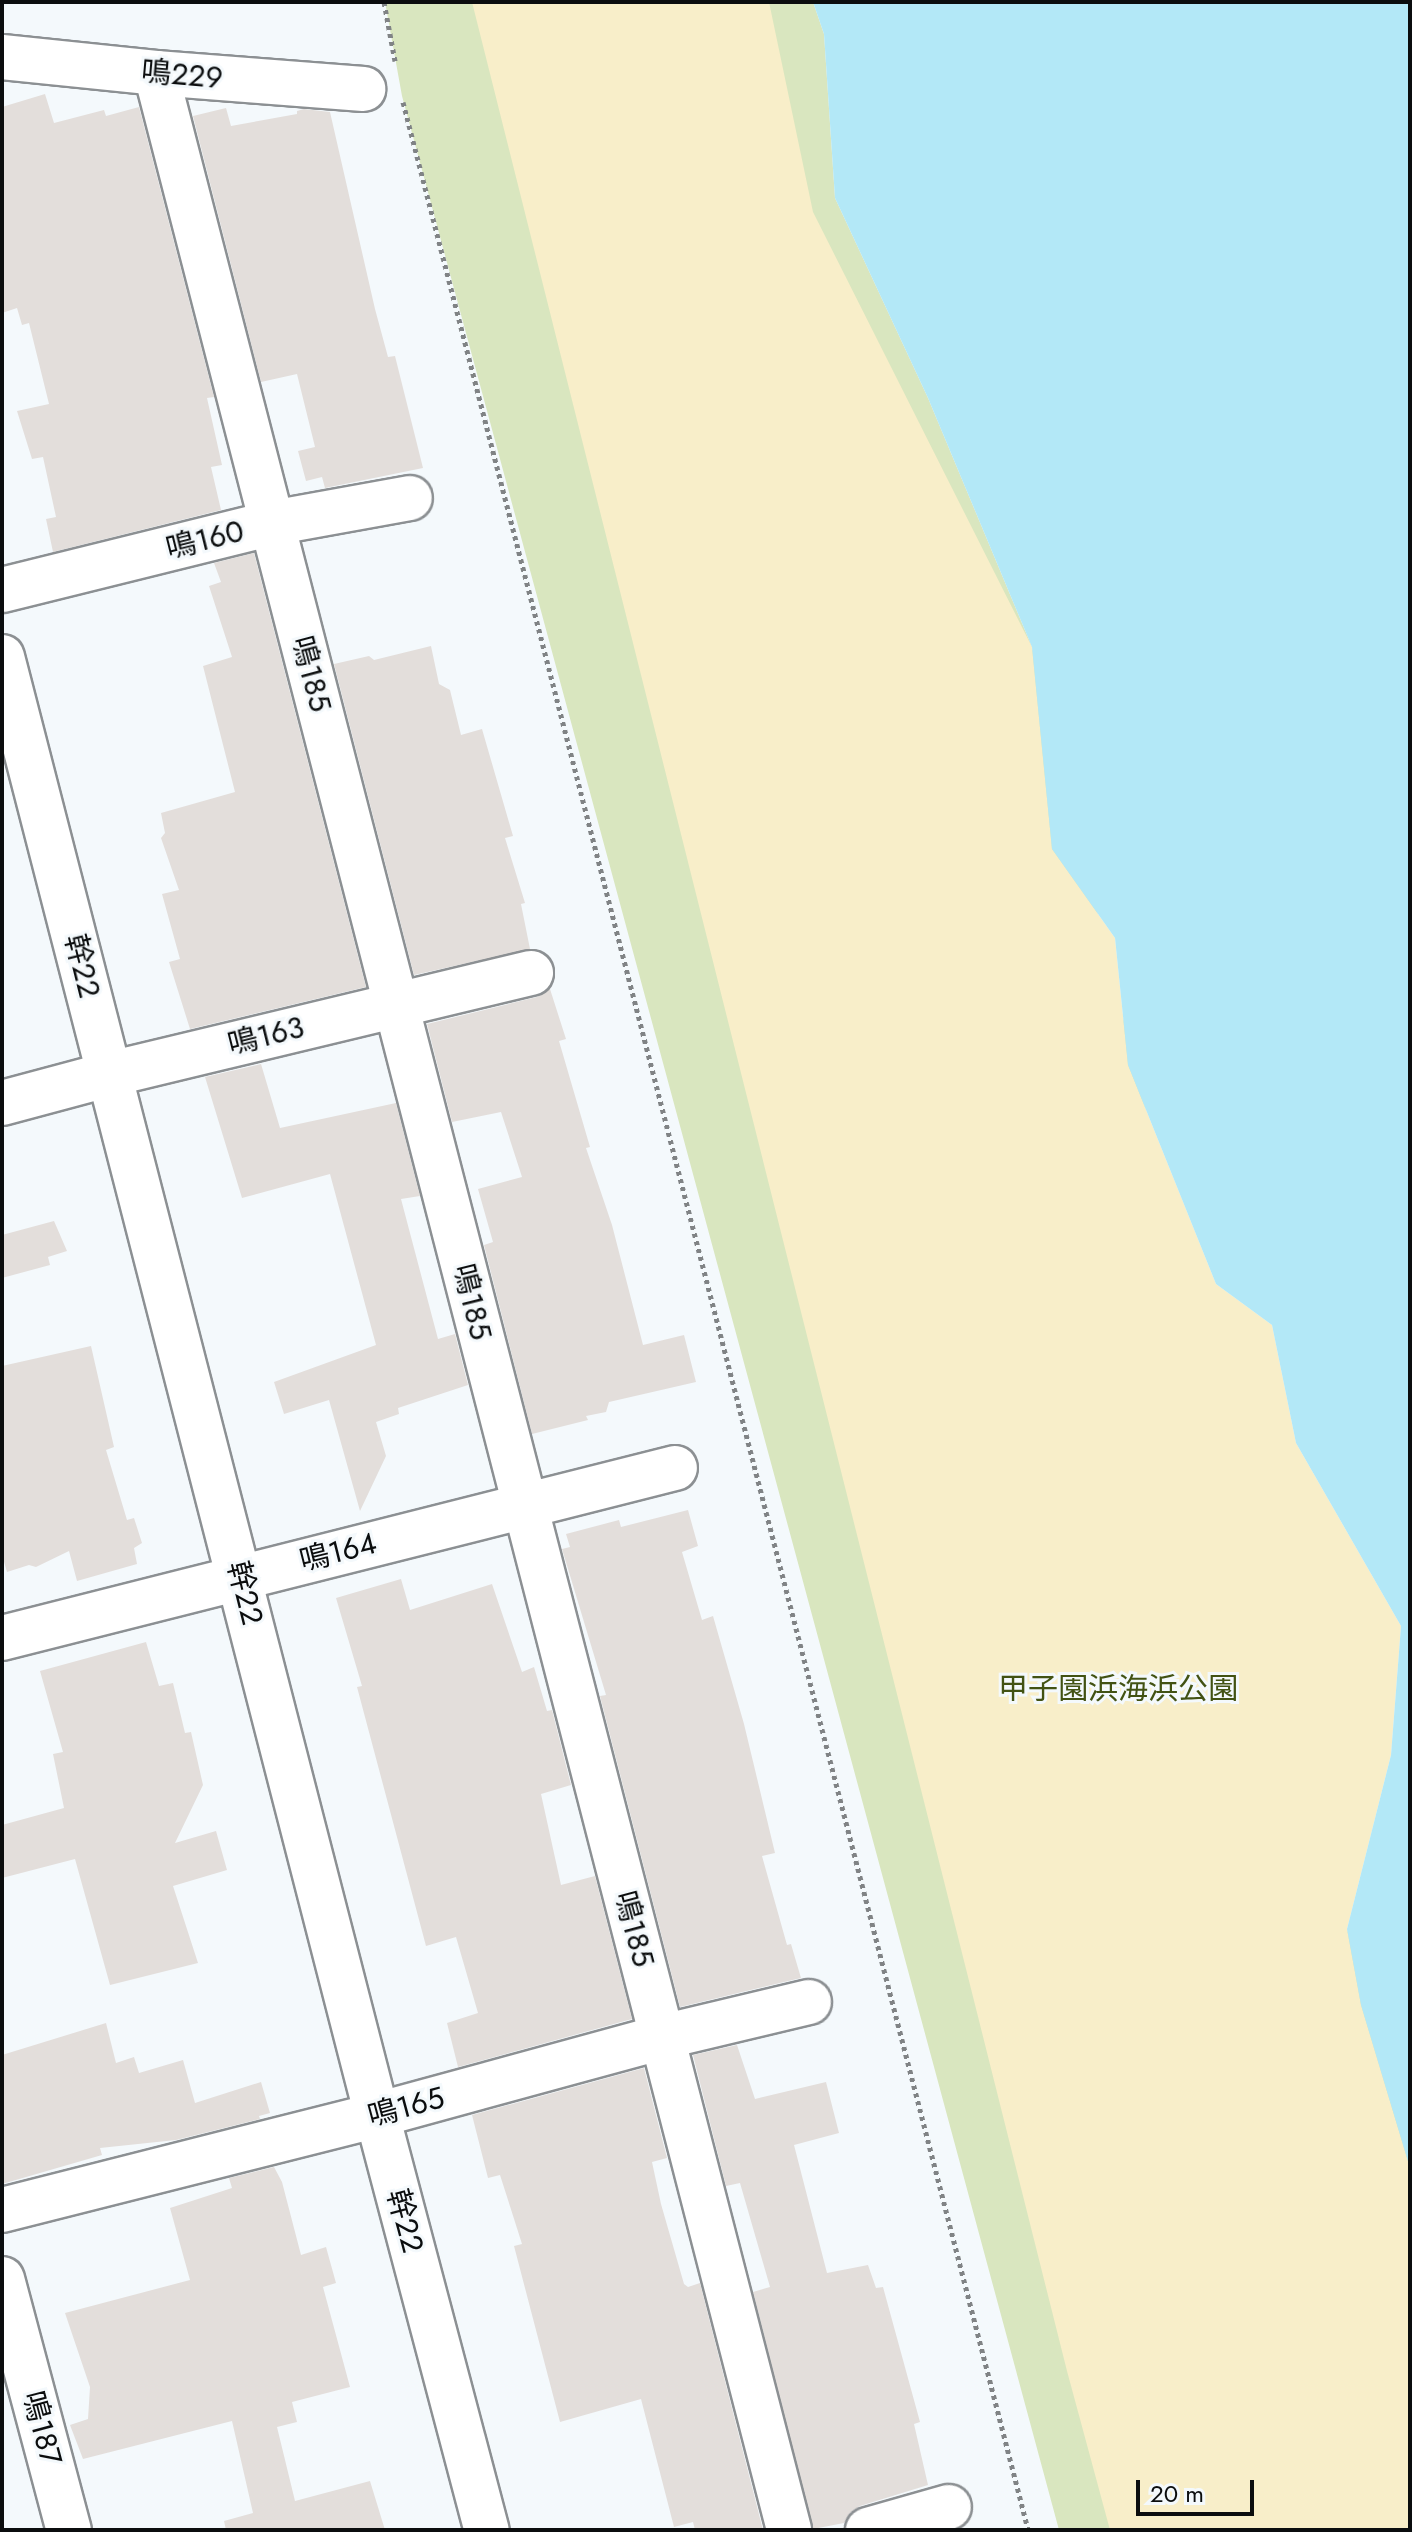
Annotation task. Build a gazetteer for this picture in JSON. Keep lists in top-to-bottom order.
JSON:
{
  "streets": {
    "street": [
      "鳴229",
      "鳴160",
      "鳴185",
      "幹２２",
      "鳴163",
      "鳴164",
      "鳴165",
      "鳴187"
    ]
  },
  "crossings": [
    ["鳴229", "鳴185"],
    ["鳴160", "鳴185"],
    ["鳴185", "鳴163"],
    ["鳴185", "鳴164"],
    ["鳴185", "鳴165"],
    ["幹２２", "鳴163"],
    ["幹２２", "鳴164"],
    ["幹２２", "鳴165"]
  ],
  "parks": ["甲子園浜海浜公園"],
  "scale_bar": "20 m"
}
